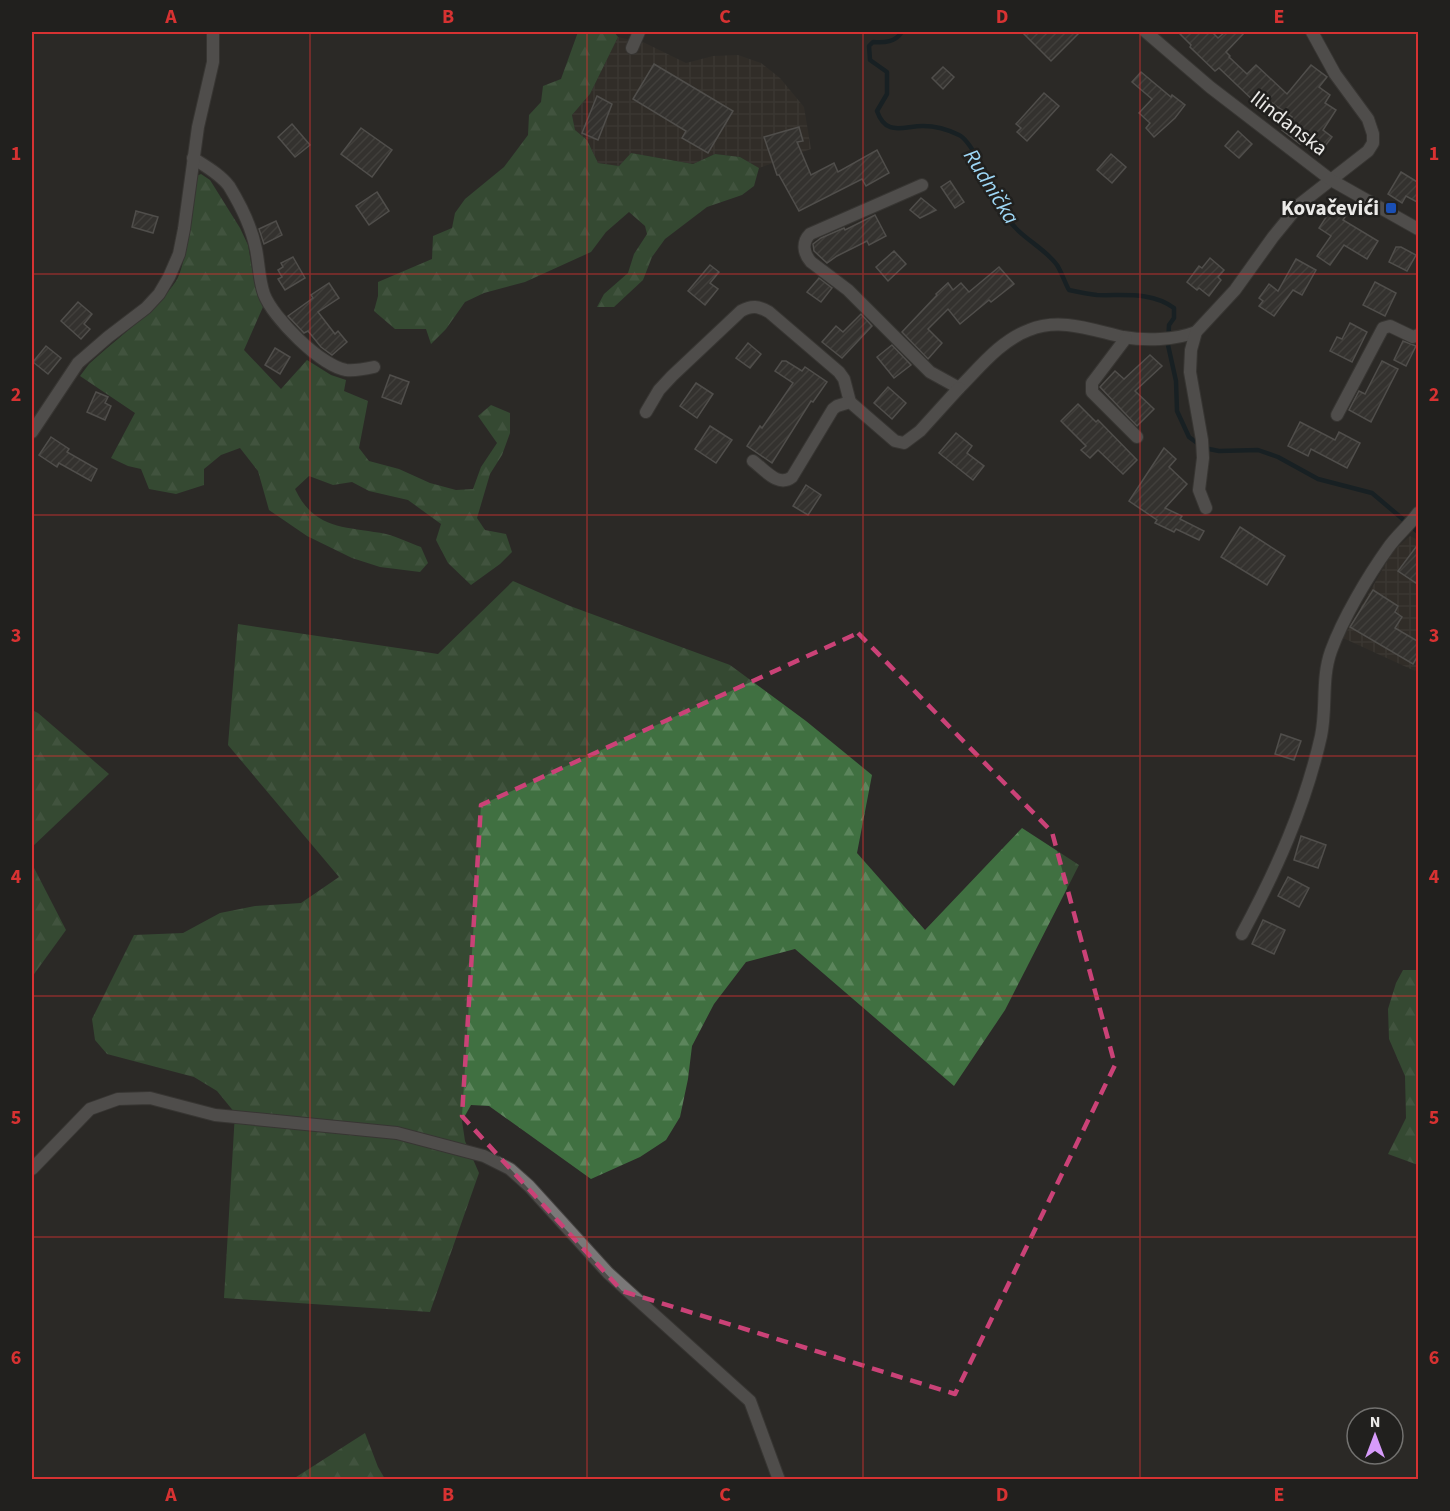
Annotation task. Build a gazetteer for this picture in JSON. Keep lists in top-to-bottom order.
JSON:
{
  "streets": {
    "street": ["Ilindanska"]
  },
  "water": ["Rudnička"],
  "places": {
    "transit": ["Kovačevići"]
  },
  "north": "top",
  "grid": {
    "columns": [
      "A",
      "B",
      "C",
      "D",
      "E"
    ],
    "rows": [
      "1",
      "2",
      "3",
      "4",
      "5",
      "6"
    ]
  }
}
